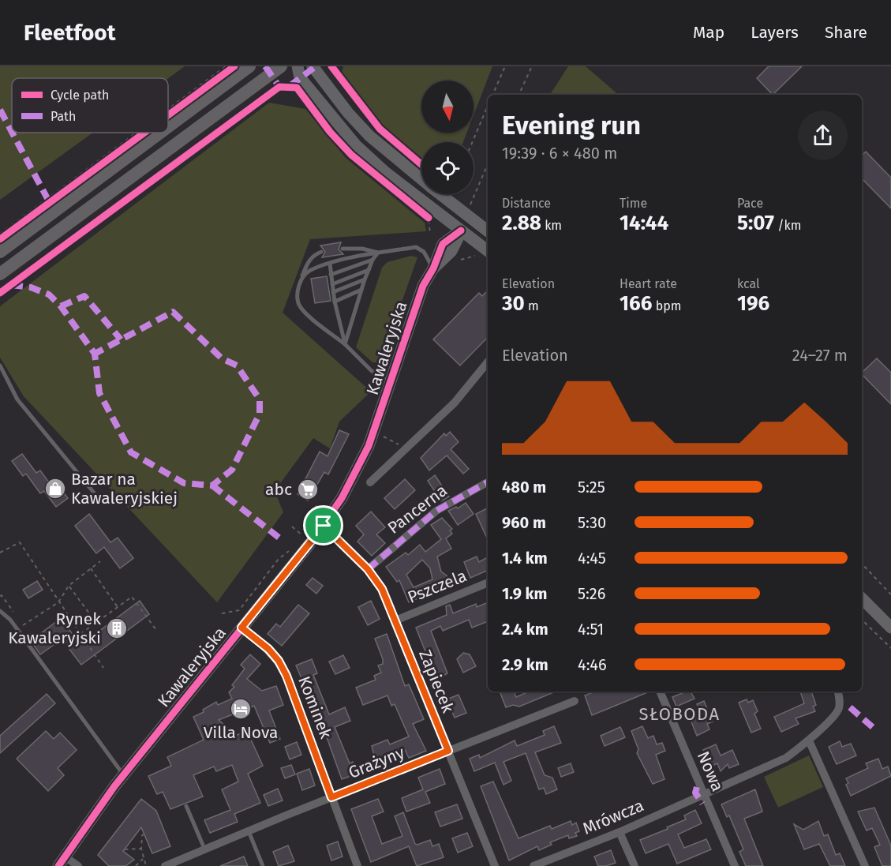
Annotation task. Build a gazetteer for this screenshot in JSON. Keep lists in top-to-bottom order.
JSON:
{
  "streets": {
    "street": [
      "Kawaleryjska",
      "Pancerna",
      "Pszczela",
      "Zapiecek",
      "Kominek",
      "Grażyny",
      "Nowa",
      "Mrówcza"
    ]
  },
  "crossings": [
    ["Kawaleryjska", "Zapiecek"],
    ["Kawaleryjska", "Kominek"],
    ["Pancerna", "Zapiecek"],
    ["Pszczela", "Zapiecek"],
    ["Zapiecek", "Grażyny"],
    ["Kominek", "Grażyny"],
    ["Nowa", "Mrówcza"]
  ],
  "districts": ["SŁOBODA"],
  "places": {
    "shop": ["Bazar na Kawaleryjskiej"],
    "supermarket": ["abc"],
    "building": ["Rynek Kawaleryjski"],
    "hotel": ["Villa Nova"]
  },
  "legend": ["Cycle path", "Path"],
  "north": "bottom",
  "page": {
    "header": "Fleetfoot",
    "nav": ["Map", "Layers", "Share"],
    "heading": ["Evening run", "19:39 · 6 × 480 m"],
    "stats": [
      ["Distance", "2.88 km"],
      ["Time", "14:44"],
      ["Pace", "5:07 /km"],
      ["Elevation", "30 m"],
      ["Heart rate", "166 bpm"],
      ["kcal", "196"]
    ],
    "chart": ["Elevation", "24–27 m"],
    "list": [
      {
        "name": "480 m",
        "note": "5:25"
      },
      {
        "name": "960 m",
        "note": "5:30"
      },
      {
        "name": "1.4 km",
        "note": "4:45"
      },
      {
        "name": "1.9 km",
        "note": "5:26"
      },
      {
        "name": "2.4 km",
        "note": "4:51"
      },
      {
        "name": "2.9 km",
        "note": "4:46"
      }
    ]
  }
}
